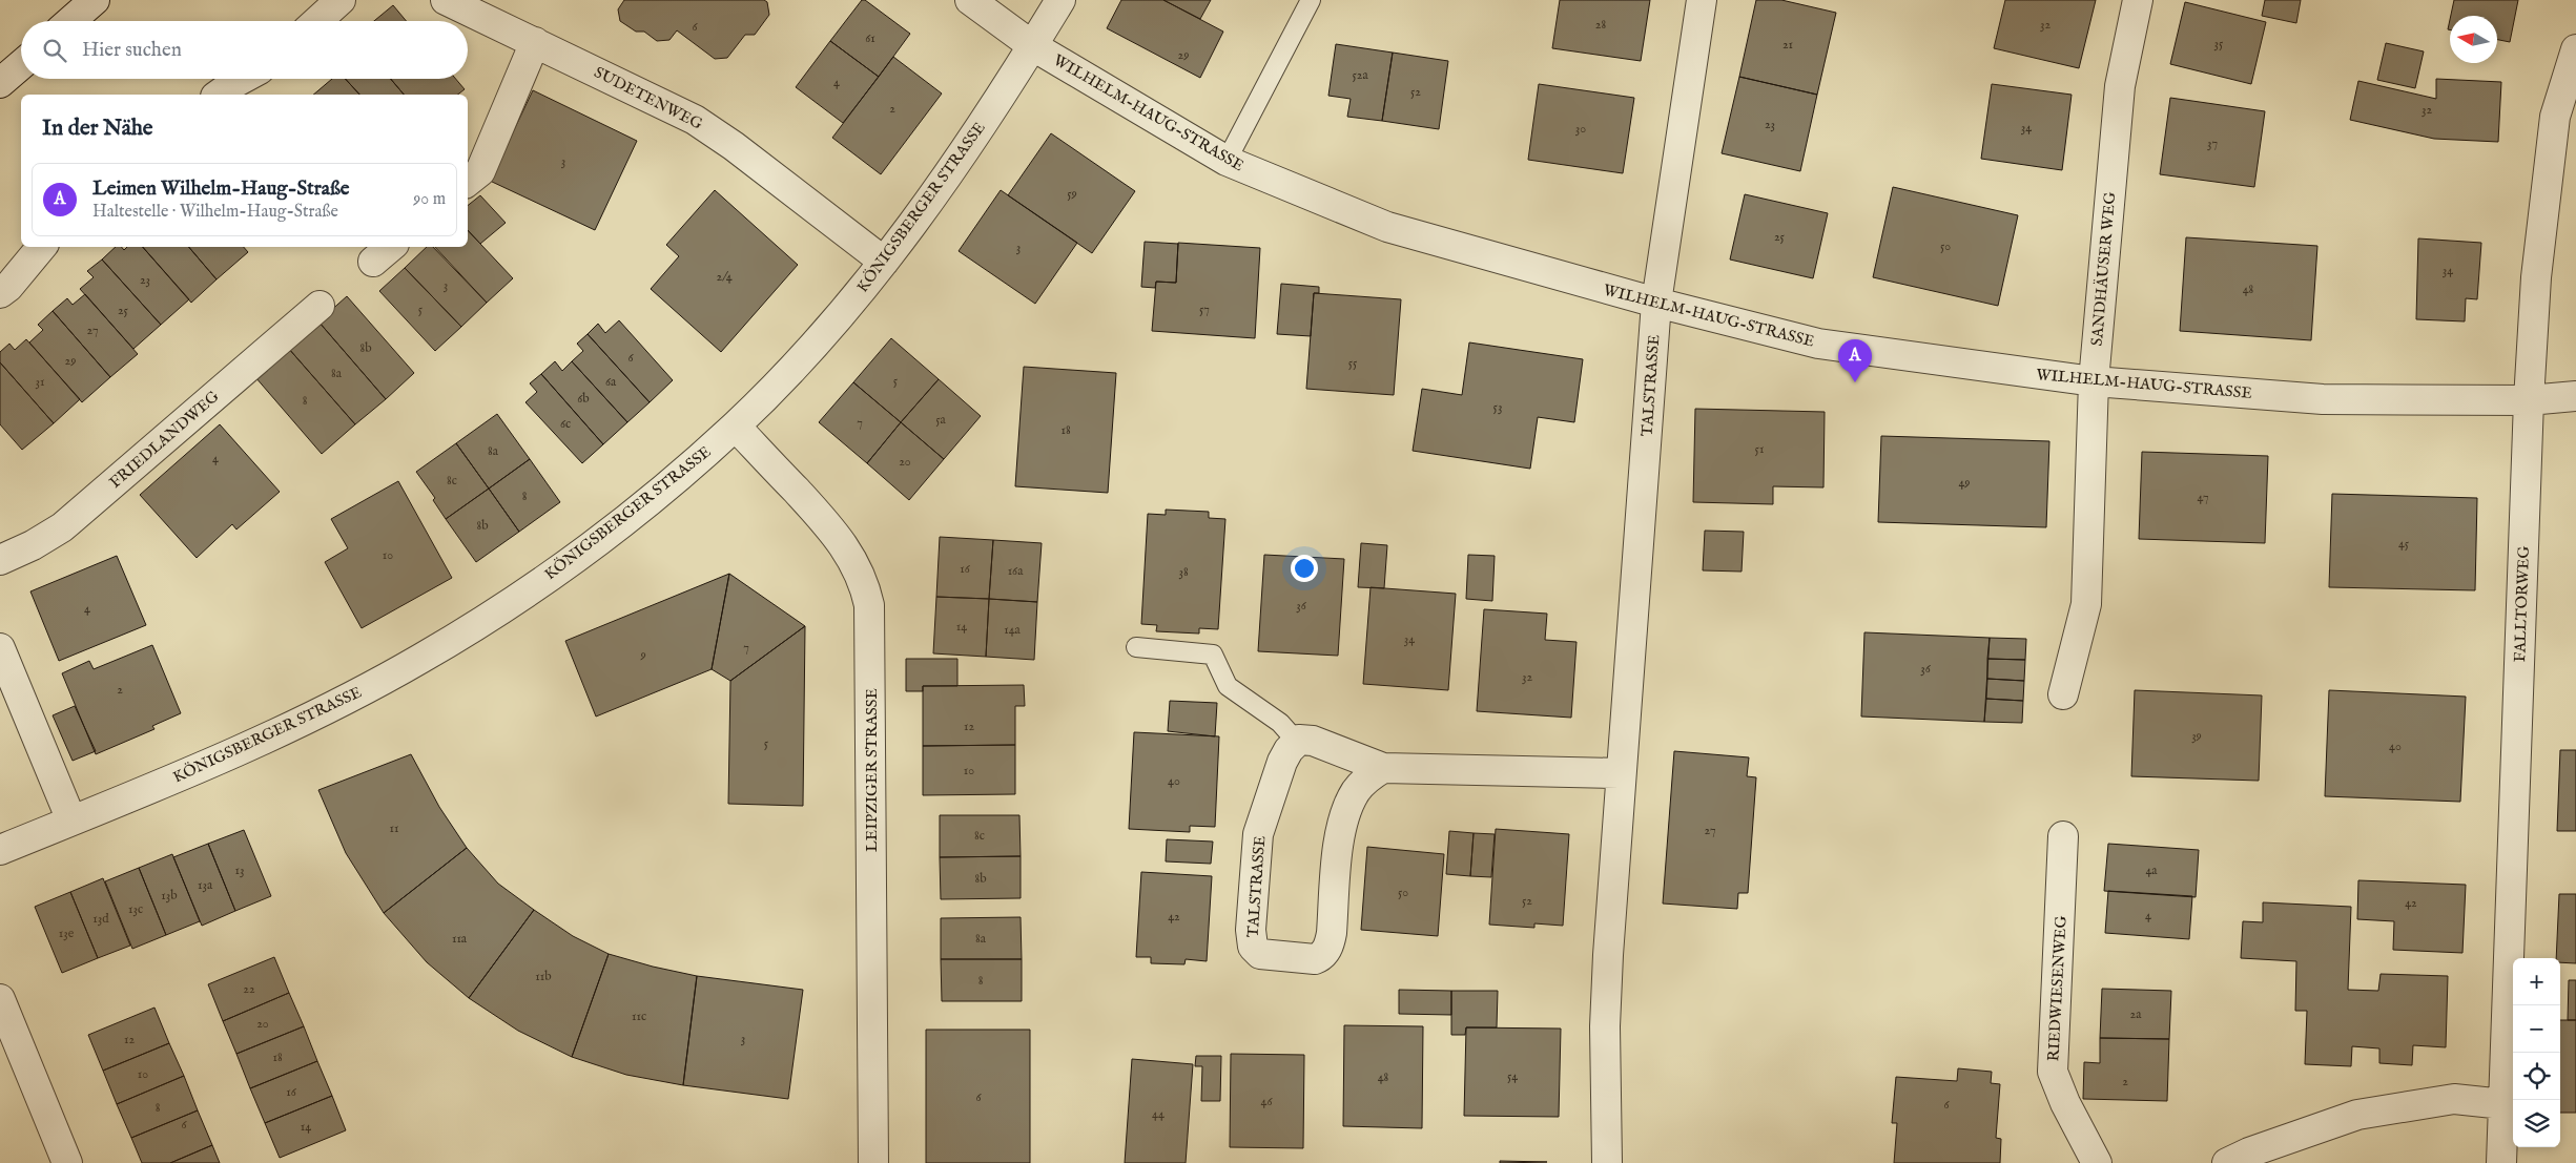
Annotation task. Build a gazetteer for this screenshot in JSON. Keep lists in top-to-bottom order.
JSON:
{
  "streets": {
    "street": [
      "SUDETENWEG",
      "WILHELM-HAUG-STRASSE",
      "KÖNIGSBERGER STRASSE",
      "SANDHÄUSER WEG",
      "TALSTRASSE",
      "FRIEDLANDWEG",
      "FALLTORWEG",
      "LEIPZIGER STRASSE",
      "RIEDWIESENWEG"
    ]
  },
  "crossings": [
    ["SUDETENWEG", "KÖNIGSBERGER STRASSE"],
    ["WILHELM-HAUG-STRASSE", "KÖNIGSBERGER STRASSE"],
    ["WILHELM-HAUG-STRASSE", "SANDHÄUSER WEG"],
    ["WILHELM-HAUG-STRASSE", "TALSTRASSE"],
    ["WILHELM-HAUG-STRASSE", "FALLTORWEG"],
    ["KÖNIGSBERGER STRASSE", "LEIPZIGER STRASSE"]
  ],
  "house_numbers": [
    "28",
    "32",
    "6",
    "61",
    "35",
    "21",
    "29",
    "52a",
    "4",
    "52",
    "2",
    "32",
    "23",
    "34",
    "30",
    "37",
    "3",
    "59",
    "25",
    "50",
    "3",
    "34",
    "2/4",
    "23",
    "3",
    "48",
    "5",
    "57",
    "25",
    "27",
    "8b",
    "6",
    "29",
    "55",
    "8a",
    "5",
    "31",
    "6a",
    "6b",
    "8",
    "53",
    "5a",
    "7",
    "6c",
    "18",
    "51",
    "8a",
    "4",
    "20",
    "8c",
    "49",
    "8",
    "47",
    "8b",
    "45",
    "10",
    "16",
    "16a",
    "38",
    "36",
    "4",
    "14",
    "14a",
    "34",
    "7",
    "9",
    "36",
    "32",
    "2",
    "12",
    "39",
    "5",
    "40",
    "10",
    "40",
    "11",
    "27",
    "8c",
    "13",
    "4a",
    "8b",
    "13a",
    "50",
    "13b",
    "52",
    "42",
    "13c",
    "4",
    "42",
    "13d",
    "13e",
    "11a",
    "8a",
    "11b",
    "8",
    "22",
    "2a",
    "11c",
    "20",
    "3",
    "12",
    "18",
    "10",
    "54",
    "48",
    "2",
    "16",
    "6",
    "46",
    "6",
    "8",
    "44",
    "6",
    "14"
  ],
  "north": "left",
  "page": {
    "search": "Hier suchen",
    "heading": "In der Nähe",
    "list": [
      {
        "mark": "A",
        "name": "Leimen Wilhelm-Haug-Straße",
        "note": "Haltestelle · Wilhelm-Haug-Straße",
        "value": "90 m"
      }
    ],
    "pins": "A",
    "map_buttons": ["+", "−"]
  }
}
